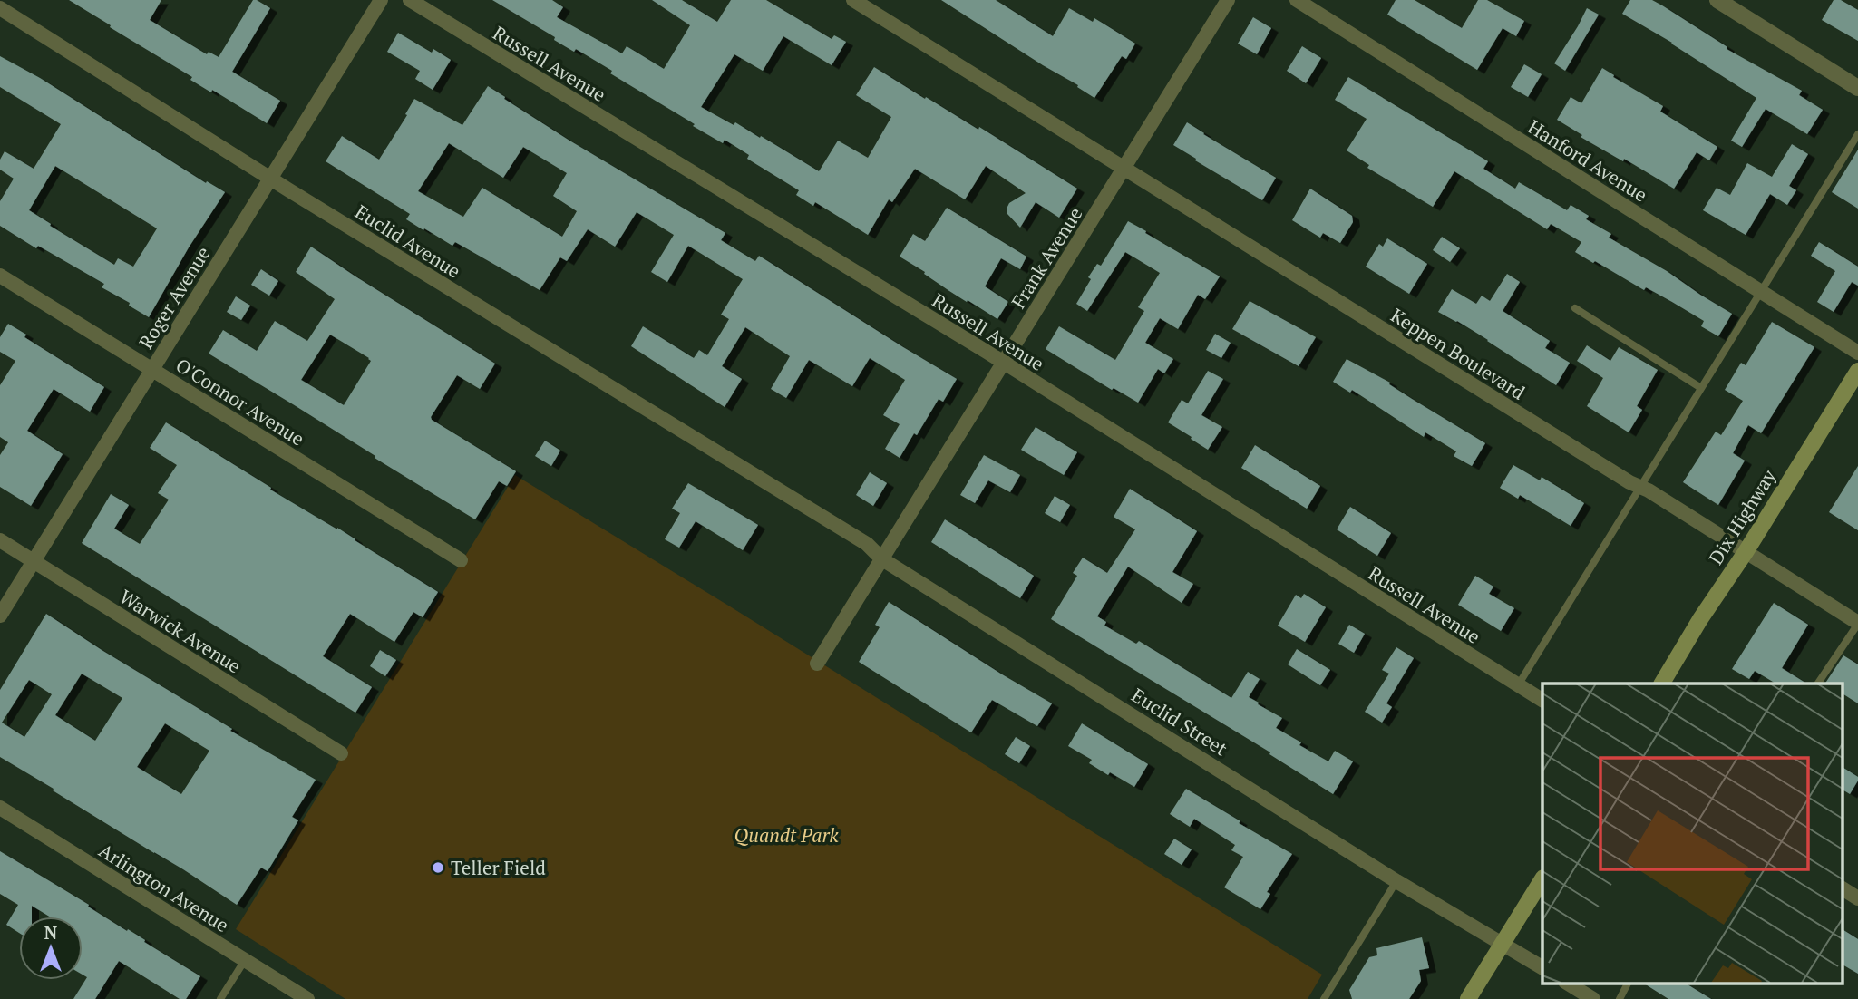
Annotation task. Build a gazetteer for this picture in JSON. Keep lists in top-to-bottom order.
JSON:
{
  "streets": {
    "main road": ["Dix Highway"],
    "street": [
      "Russell Avenue",
      "Hanford Avenue",
      "Euclid Avenue",
      "Frank Avenue",
      "Roger Avenue",
      "Keppen Boulevard",
      "O'Connor Avenue",
      "Warwick Avenue",
      "Euclid Street",
      "Arlington Avenue"
    ]
  },
  "crossings": [
    ["Russell Avenue", "Frank Avenue"],
    ["Euclid Avenue", "Roger Avenue"],
    ["Euclid Avenue", "Euclid Street"],
    ["Frank Avenue", "Keppen Boulevard"],
    ["Frank Avenue", "Euclid Street"],
    ["Roger Avenue", "O'Connor Avenue"],
    ["Roger Avenue", "Warwick Avenue"],
    ["Keppen Boulevard", "Dix Highway"]
  ],
  "parks": ["Quandt Park"],
  "places": ["Teller Field"],
  "north": "top"
}
